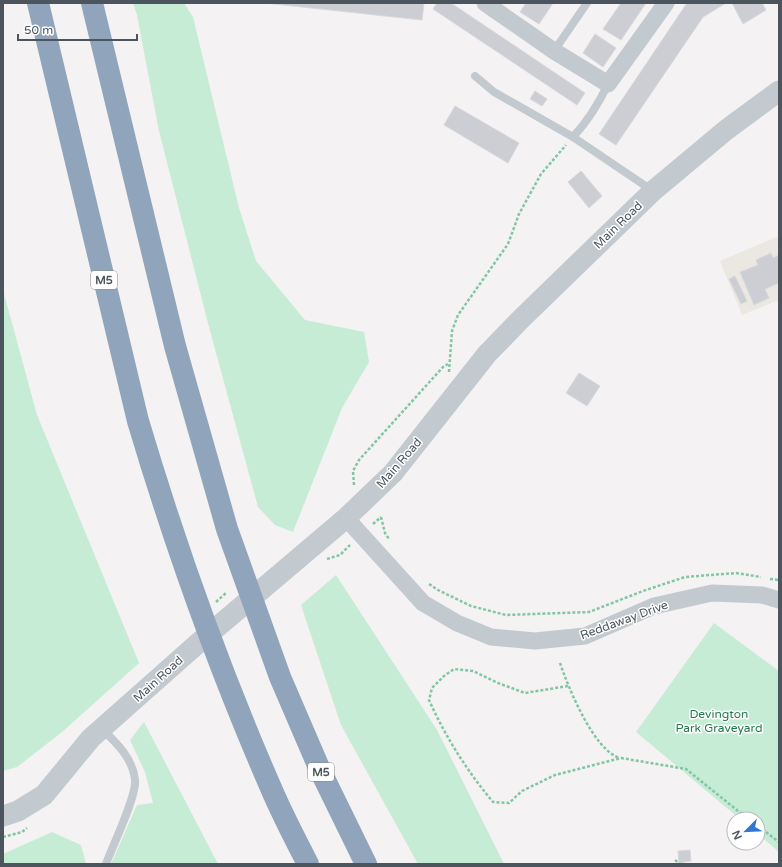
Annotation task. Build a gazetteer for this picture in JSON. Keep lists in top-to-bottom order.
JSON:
{
  "streets": {
    "highway": ["M5"],
    "street": ["Main Road", "Reddaway Drive"]
  },
  "crossings": [
    ["Main Road", "Reddaway Drive"]
  ],
  "parks": ["Devington Park Graveyard"],
  "scale_bar": "50 m",
  "north": "bottom left"
}
